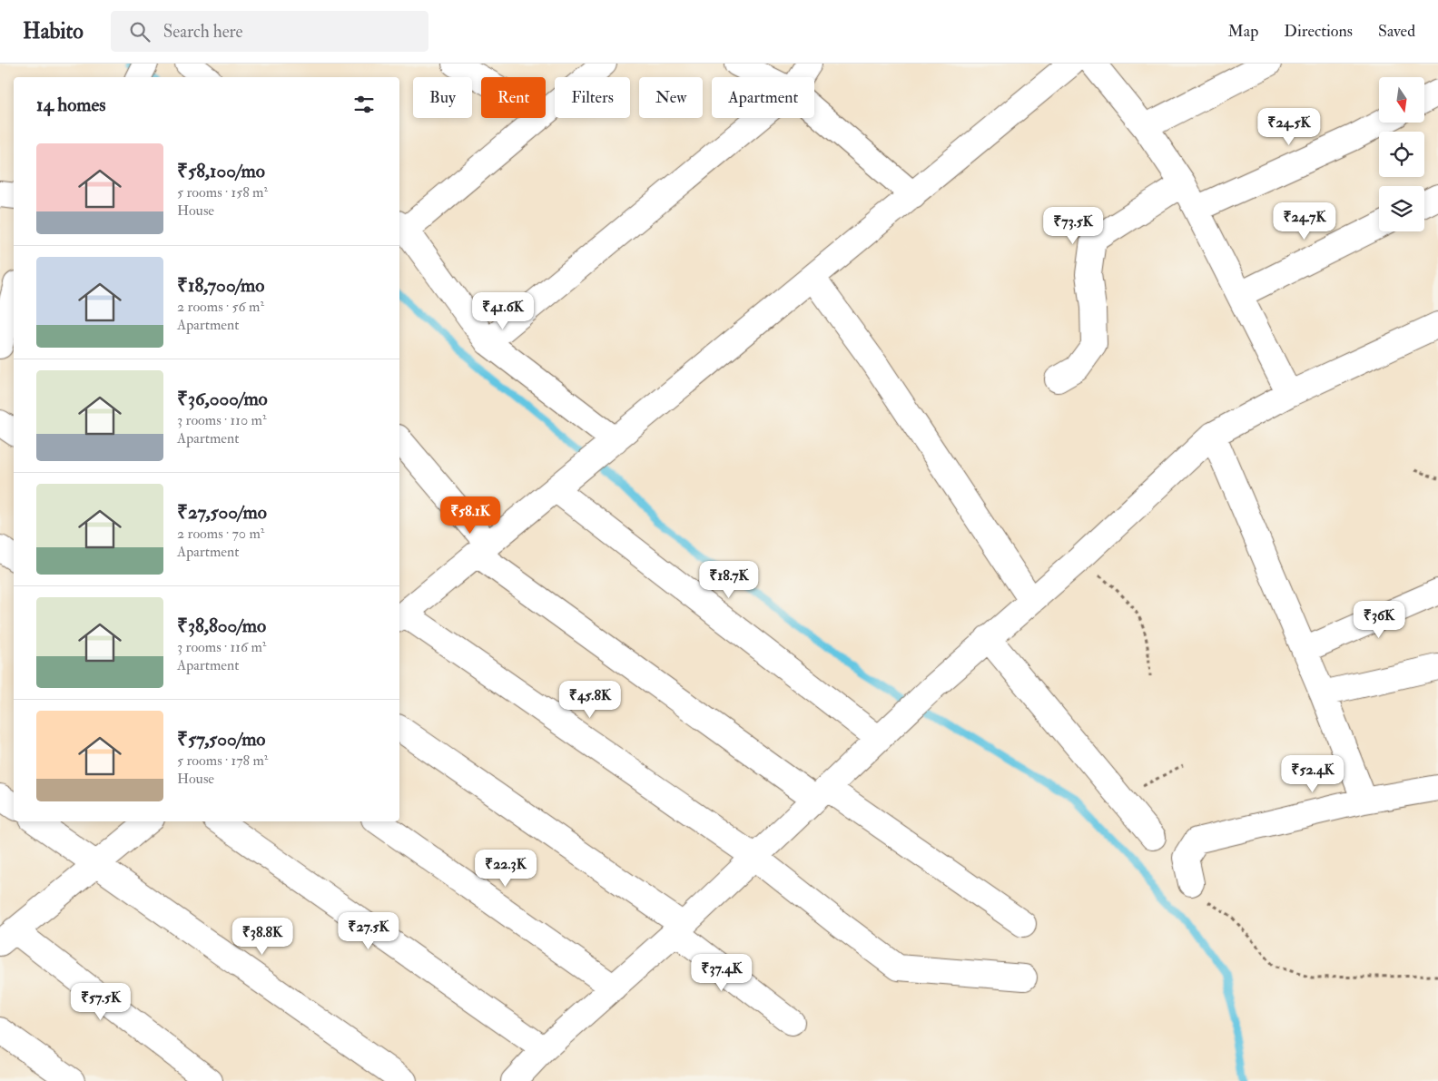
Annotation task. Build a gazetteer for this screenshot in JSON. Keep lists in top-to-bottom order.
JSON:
{
  "north": "bottom",
  "page": {
    "header": "Habito",
    "search": "Search here",
    "nav": ["Map", "Directions", "Saved"],
    "chip": [
      "Buy",
      "Rent",
      "Filters",
      "New",
      "Apartment"
    ],
    "heading": "14 homes",
    "price": [
      "₹24.5K",
      "₹24.7K",
      "₹73.5K",
      "₹41.6K",
      "₹58.1K",
      "₹18.7K",
      "₹36K",
      "₹45.8K",
      "₹52.4K",
      "₹22.3K",
      "₹27.5K",
      "₹38.8K",
      "₹37.4K",
      "₹57.5K"
    ],
    "list": [
      {
        "name": "₹58,100/mo",
        "note": "5 rooms · 158 m² · House"
      },
      {
        "name": "₹18,700/mo",
        "note": "2 rooms · 56 m² · Apartment"
      },
      {
        "name": "₹36,000/mo",
        "note": "3 rooms · 110 m² · Apartment"
      },
      {
        "name": "₹27,500/mo",
        "note": "2 rooms · 70 m² · Apartment"
      },
      {
        "name": "₹38,800/mo",
        "note": "3 rooms · 116 m² · Apartment"
      },
      {
        "name": "₹57,500/mo",
        "note": "5 rooms · 178 m² · House"
      }
    ]
  }
}
